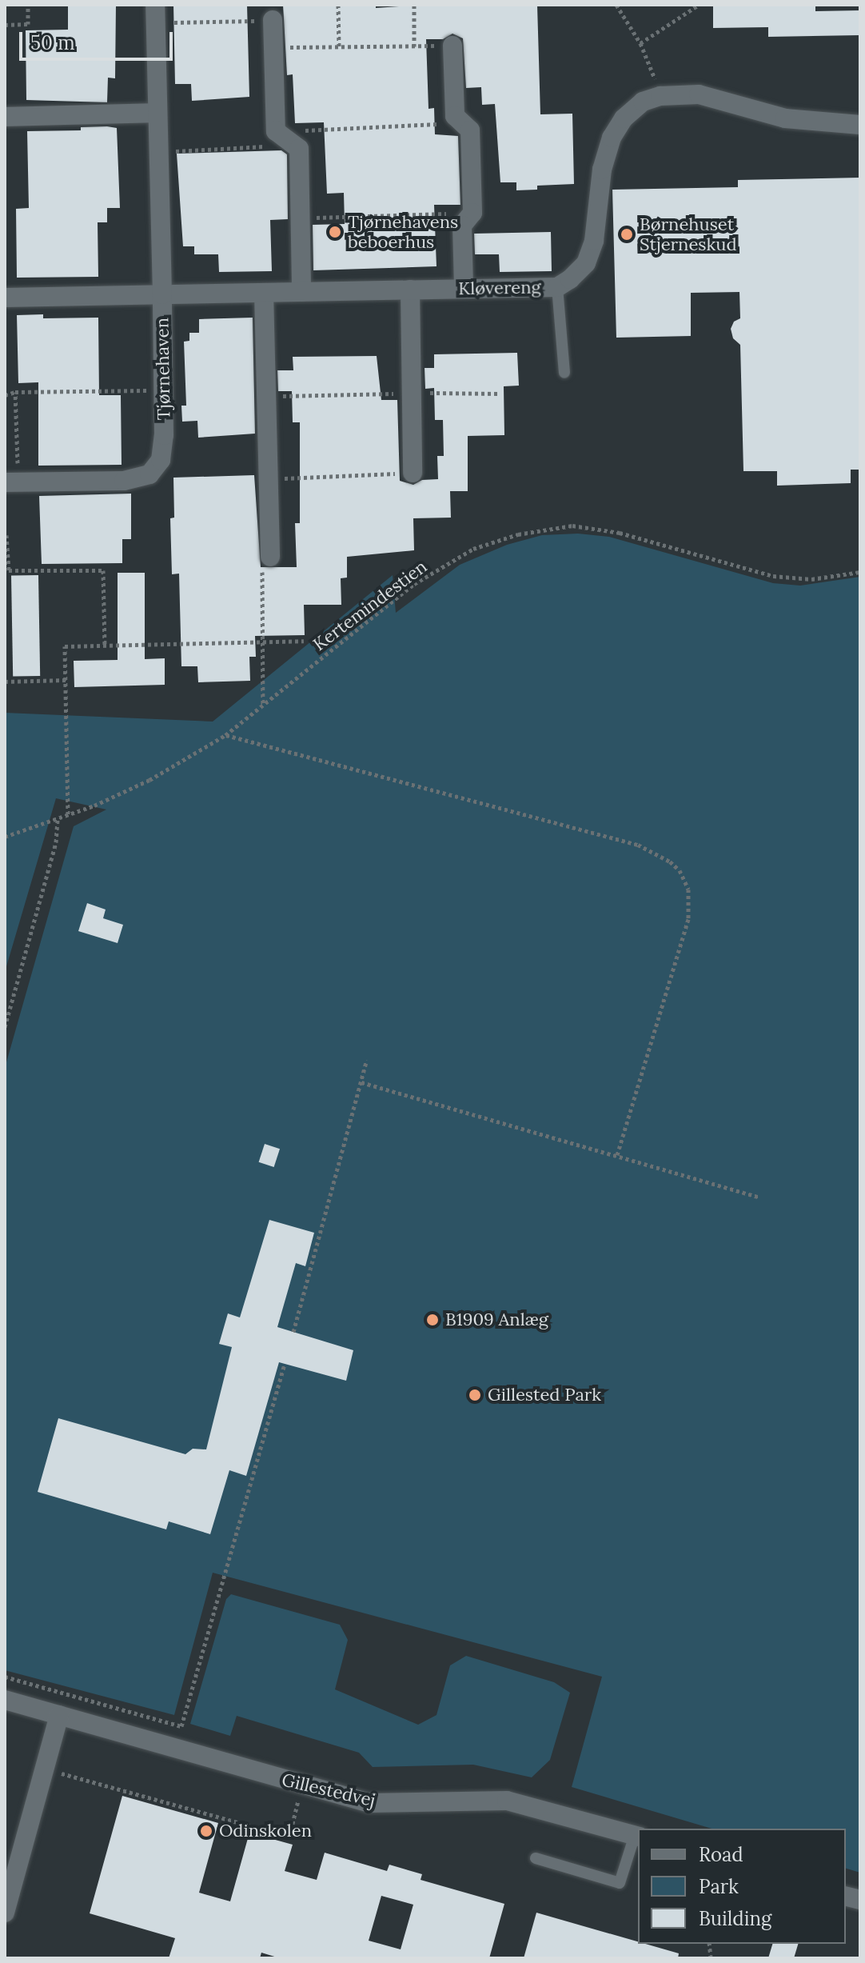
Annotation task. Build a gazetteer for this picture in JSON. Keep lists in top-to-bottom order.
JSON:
{
  "streets": {
    "street": ["Kløvereng", "Tjørnehaven", "Gillestedvej"],
    "path": ["Kertemindestien"]
  },
  "crossings": [
    ["Kløvereng", "Tjørnehaven"]
  ],
  "places": [
    "Tjørnehavens beboerhus",
    "Børnehuset Stjerneskud",
    "B1909 Anlæg",
    "Gillested Park",
    "Odinskolen"
  ],
  "legend": ["Road", "Park", "Building"],
  "scale_bar": "50 m"
}
